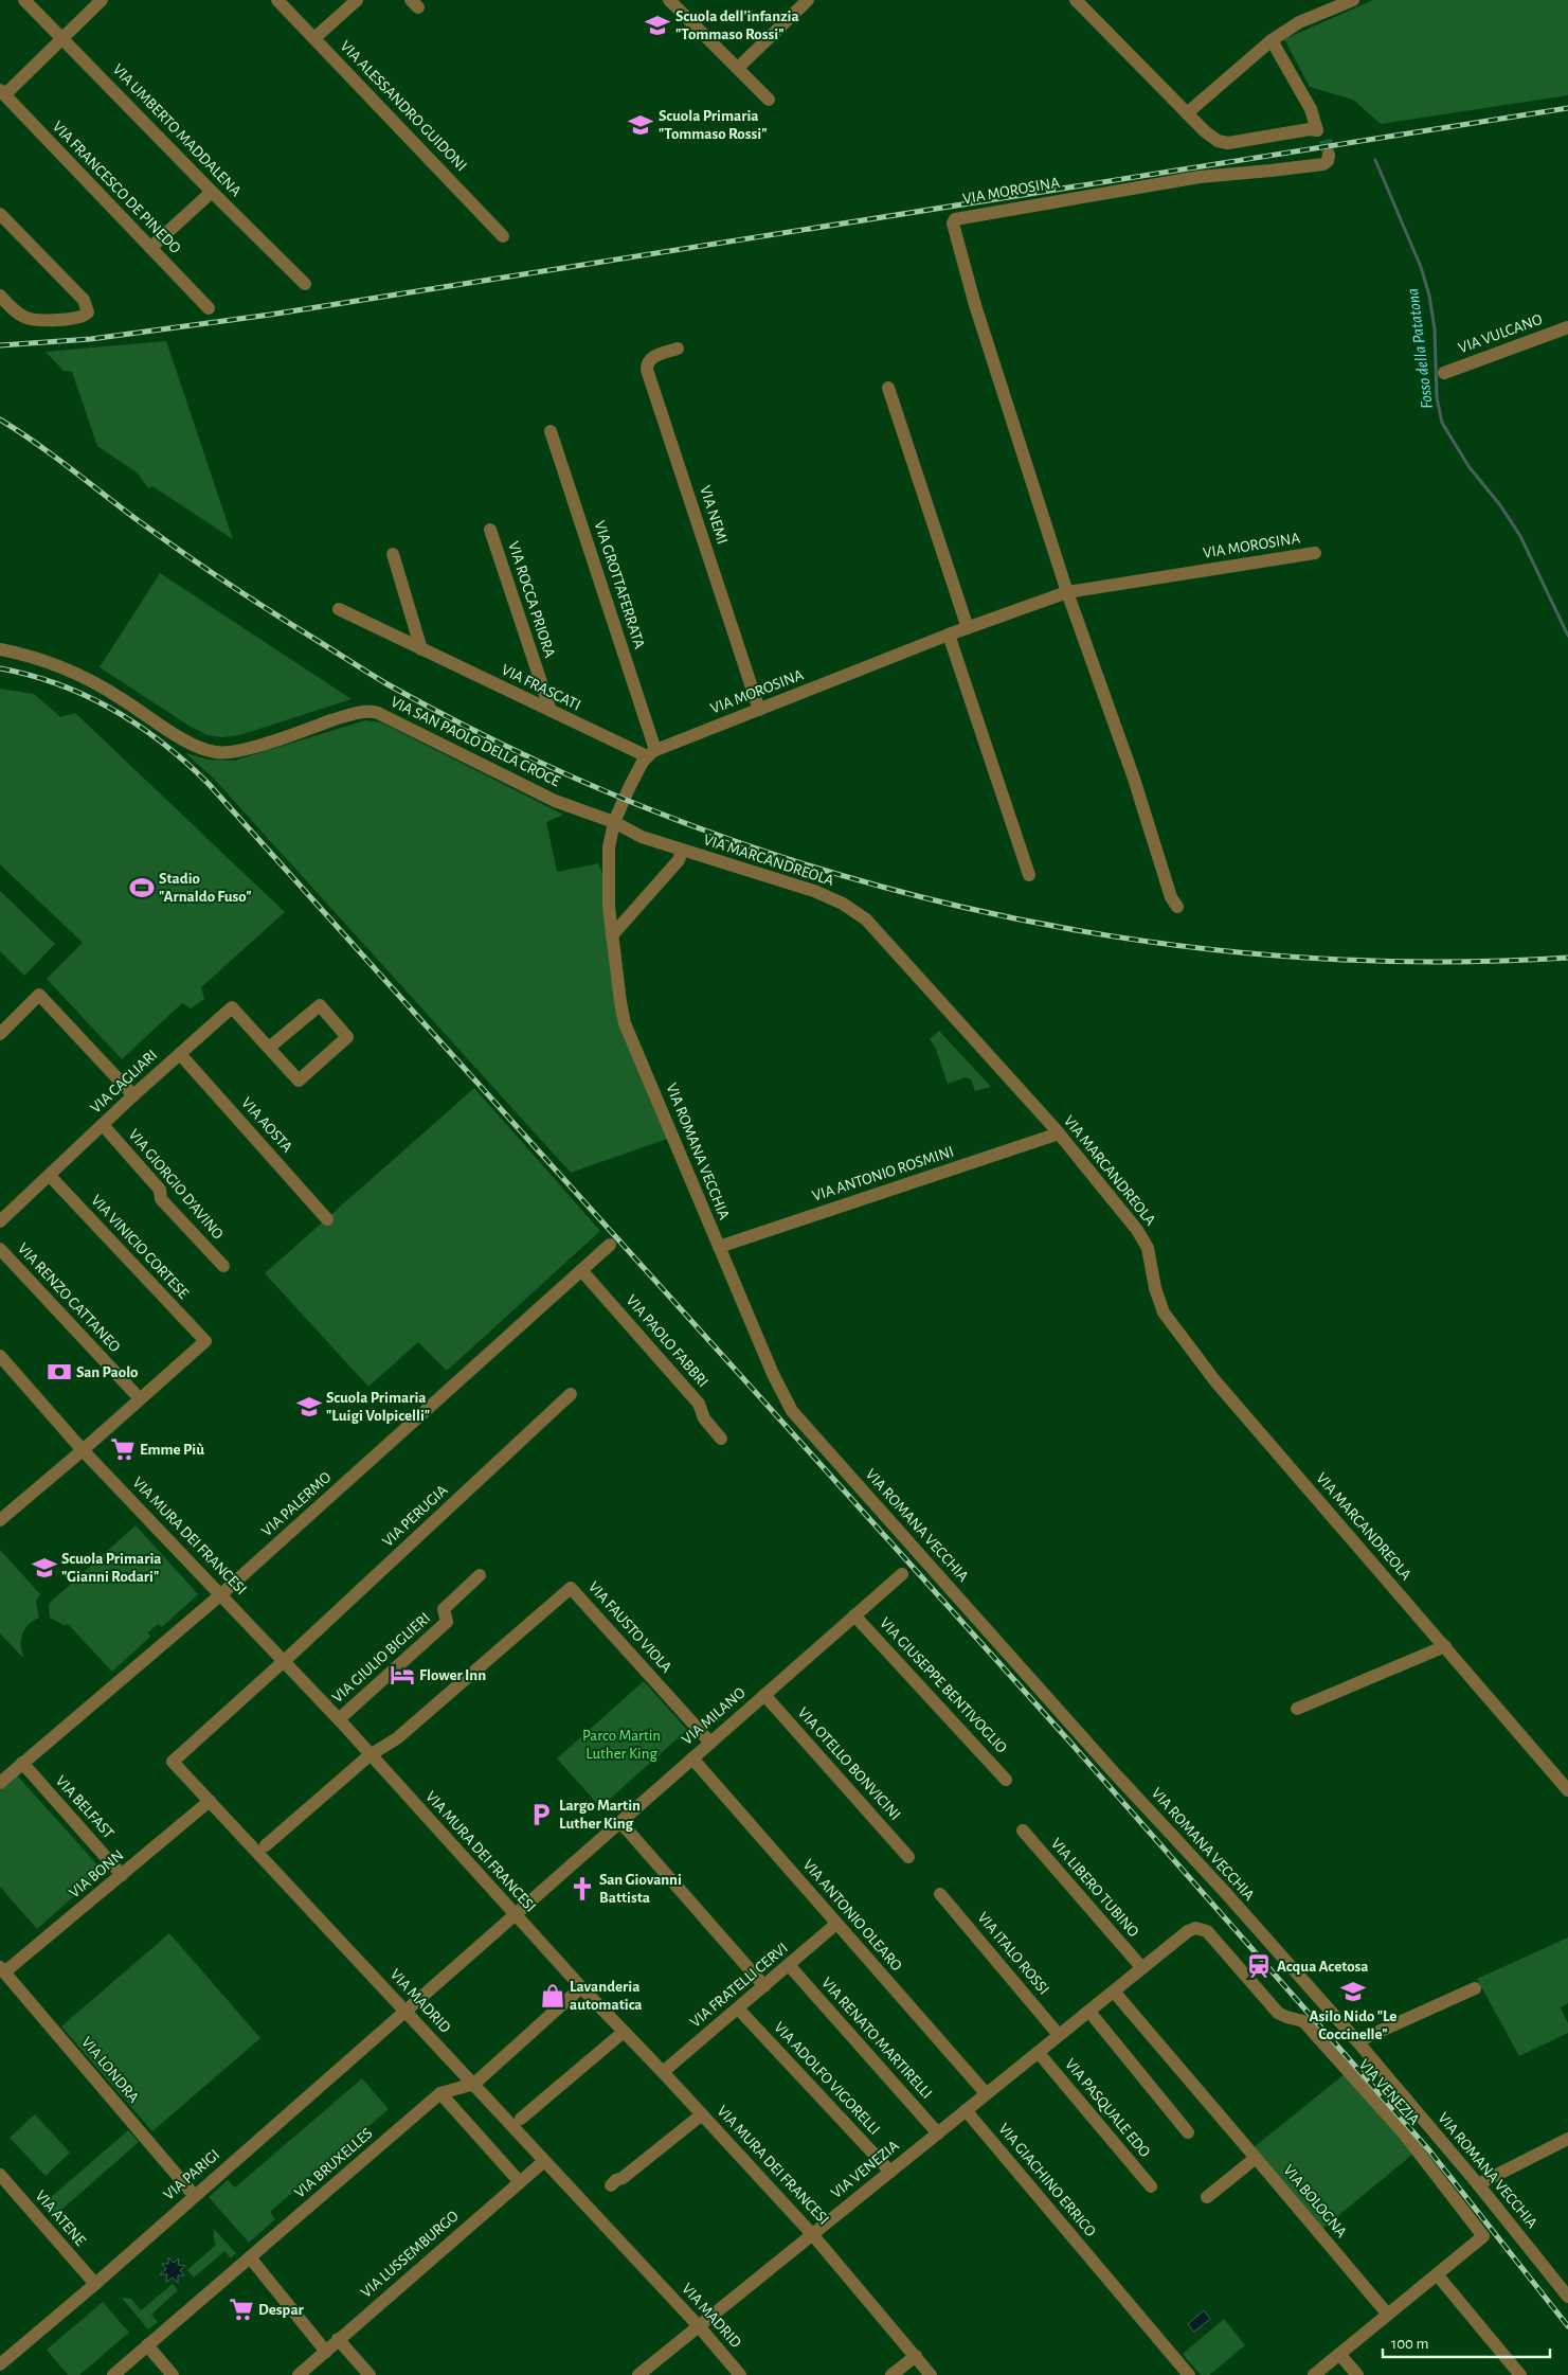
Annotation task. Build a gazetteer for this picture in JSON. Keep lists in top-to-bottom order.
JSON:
{
  "streets": {
    "street": [
      "VIA ALESSANDRO GUIDONI",
      "VIA UMBERTO MADDALENA",
      "VIA FRANCESCO DE PINEDO",
      "VIA MOROSINA",
      "VIA VULCANO",
      "VIA NEMI",
      "VIA GROTTAFERRATA",
      "VIA ROCCA PRIORA",
      "VIA FRASCATI",
      "VIA SAN PAOLO DELLA CROCE",
      "VIA MARCANDREOLA",
      "VIA CAGLIARI",
      "VIA AOSTA",
      "VIA ROMANA VECCHIA",
      "VIA ANTONIO ROSMINI",
      "VIA GIORGIO D'AVINO",
      "VIA VINICIO CORTESE",
      "VIA RENZO CATTANEO",
      "VIA PAOLO FABBRI",
      "VIA PALERMO",
      "VIA PERUGIA",
      "VIA MURA DEI FRANCESI",
      "VIA FAUSTO VIOLA",
      "VIA GIULIO BIGLIERI",
      "VIA GIUSEPPE BENTIVOGLIO",
      "VIA MILANO",
      "VIA OTELLO BONVICINI",
      "VIA BELFAST",
      "VIA BONN",
      "VIA LIBERO TUBINO",
      "VIA ANTONIO OLEARO",
      "VIA ITALO ROSSI",
      "VIA FRATELLI CERVI",
      "VIA MADRID",
      "VIA RENATO MARTIRELLI",
      "VIA LONDRA",
      "VIA ADOLFO VIGORELLI",
      "VIA VENEZIA",
      "VIA PASQUALE EDO",
      "VIA BRUXELLES",
      "VIA PARIGI",
      "VIA GIACHINO ERRICO",
      "VIA BOLOGNA",
      "VIA ATENE",
      "VIA LUSSEMBURGO"
    ]
  },
  "crossings": [
    ["VIA MOROSINA", "VIA NEMI"],
    ["VIA MOROSINA", "VIA GROTTAFERRATA"],
    ["VIA MOROSINA", "VIA FRASCATI"],
    ["VIA GROTTAFERRATA", "VIA FRASCATI"],
    ["VIA ROCCA PRIORA", "VIA FRASCATI"],
    ["VIA SAN PAOLO DELLA CROCE", "VIA MARCANDREOLA"],
    ["VIA SAN PAOLO DELLA CROCE", "VIA ROMANA VECCHIA"],
    ["VIA MARCANDREOLA", "VIA ROMANA VECCHIA"],
    ["VIA MARCANDREOLA", "VIA ANTONIO ROSMINI"],
    ["VIA CAGLIARI", "VIA AOSTA"],
    ["VIA CAGLIARI", "VIA GIORGIO D'AVINO"],
    ["VIA CAGLIARI", "VIA VINICIO CORTESE"],
    ["VIA ROMANA VECCHIA", "VIA ANTONIO ROSMINI"],
    ["VIA VINICIO CORTESE", "VIA MURA DEI FRANCESI"],
    ["VIA PAOLO FABBRI", "VIA PALERMO"],
    ["VIA PALERMO", "VIA MURA DEI FRANCESI"],
    ["VIA PALERMO", "VIA BELFAST"],
    ["VIA PERUGIA", "VIA MURA DEI FRANCESI"],
    ["VIA PERUGIA", "VIA MADRID"],
    ["VIA MURA DEI FRANCESI", "VIA FAUSTO VIOLA"],
    ["VIA MURA DEI FRANCESI", "VIA GIULIO BIGLIERI"],
    ["VIA MURA DEI FRANCESI", "VIA MILANO"],
    ["VIA MURA DEI FRANCESI", "VIA FRATELLI CERVI"],
    ["VIA MURA DEI FRANCESI", "VIA MADRID"],
    ["VIA MURA DEI FRANCESI", "VIA VENEZIA"],
    ["VIA MURA DEI FRANCESI", "VIA BRUXELLES"],
    ["VIA FAUSTO VIOLA", "VIA MILANO"],
    ["VIA GIUSEPPE BENTIVOGLIO", "VIA MILANO"],
    ["VIA MILANO", "VIA OTELLO BONVICINI"],
    ["VIA MILANO", "VIA ANTONIO OLEARO"],
    ["VIA MILANO", "VIA MADRID"],
    ["VIA MILANO", "VIA PARIGI"],
    ["VIA BELFAST", "VIA BONN"],
    ["VIA BONN", "VIA MADRID"],
    ["VIA BONN", "VIA LONDRA"],
    ["VIA LIBERO TUBINO", "VIA VENEZIA"],
    ["VIA ANTONIO OLEARO", "VIA FRATELLI CERVI"],
    ["VIA ANTONIO OLEARO", "VIA VENEZIA"],
    ["VIA ITALO ROSSI", "VIA VENEZIA"],
    ["VIA FRATELLI CERVI", "VIA RENATO MARTIRELLI"],
    ["VIA FRATELLI CERVI", "VIA ADOLFO VIGORELLI"],
    ["VIA MADRID", "VIA VENEZIA"],
    ["VIA MADRID", "VIA BRUXELLES"],
    ["VIA MADRID", "VIA PARIGI"],
    ["VIA MADRID", "VIA LUSSEMBURGO"],
    ["VIA RENATO MARTIRELLI", "VIA VENEZIA"],
    ["VIA LONDRA", "VIA PARIGI"],
    ["VIA ADOLFO VIGORELLI", "VIA VENEZIA"],
    ["VIA VENEZIA", "VIA PASQUALE EDO"],
    ["VIA VENEZIA", "VIA GIACHINO ERRICO"],
    ["VIA PARIGI", "VIA ATENE"]
  ],
  "water": ["Fosso della Patatona"],
  "parks": ["Parco Martin Luther King"],
  "places": {
    "school or university": [
      "Scuola dell'infanzia \"Tommaso Rossi\"",
      "Scuola Primaria \"Tommaso Rossi\"",
      "Scuola Primaria \"Luigi Volpicelli\"",
      "Scuola Primaria \"Gianni Rodari\"",
      "Asilo Nido \"Le Coccinelle\""
    ],
    "sports": ["Stadio \"Arnaldo Fuso\""],
    "bank": ["San Paolo"],
    "supermarket": ["Emme Più", "Despar"],
    "hotel": ["Flower Inn"],
    "parking": ["Largo Martin Luther King"],
    "church": ["San Giovanni Battista"],
    "station": ["Acqua Acetosa"],
    "shop": ["Lavanderia automatica"]
  },
  "scale_bar": "100 m"
}
